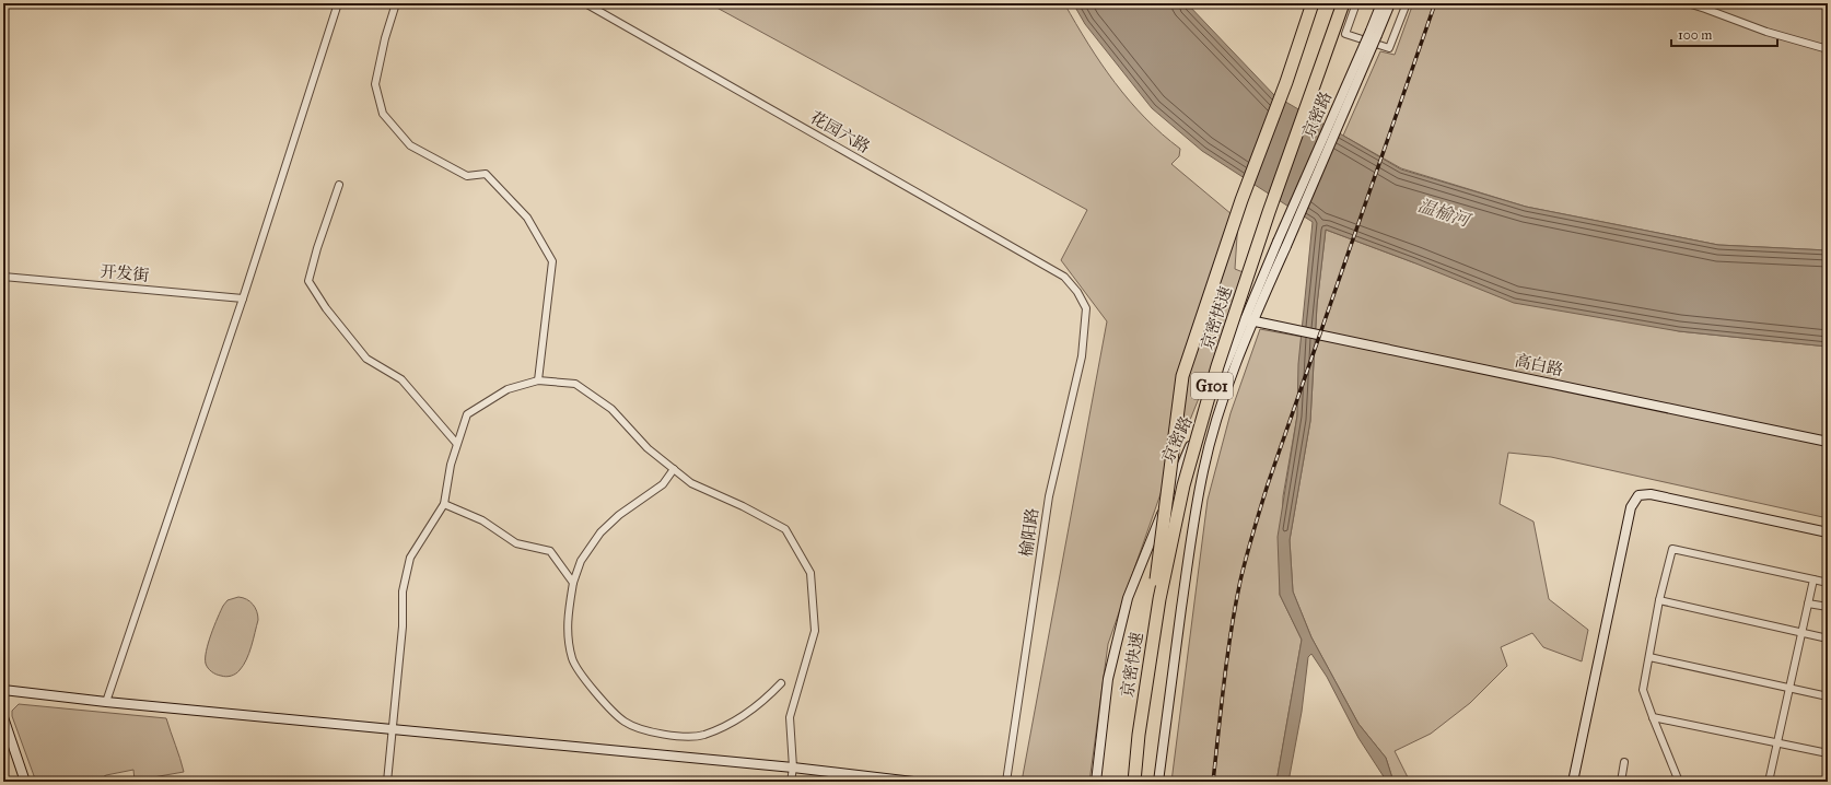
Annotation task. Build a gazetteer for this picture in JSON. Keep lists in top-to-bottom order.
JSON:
{
  "streets": {
    "highway": ["京密快速", "G101"],
    "main road": ["京密路", "高白路"],
    "street": ["花园六路", "开发街", "榆阳路"]
  },
  "crossings": [
    ["京密路", "高白路"],
    ["花园六路", "榆阳路"]
  ],
  "water": ["温榆河"],
  "scale_bar": "100 m"
}
